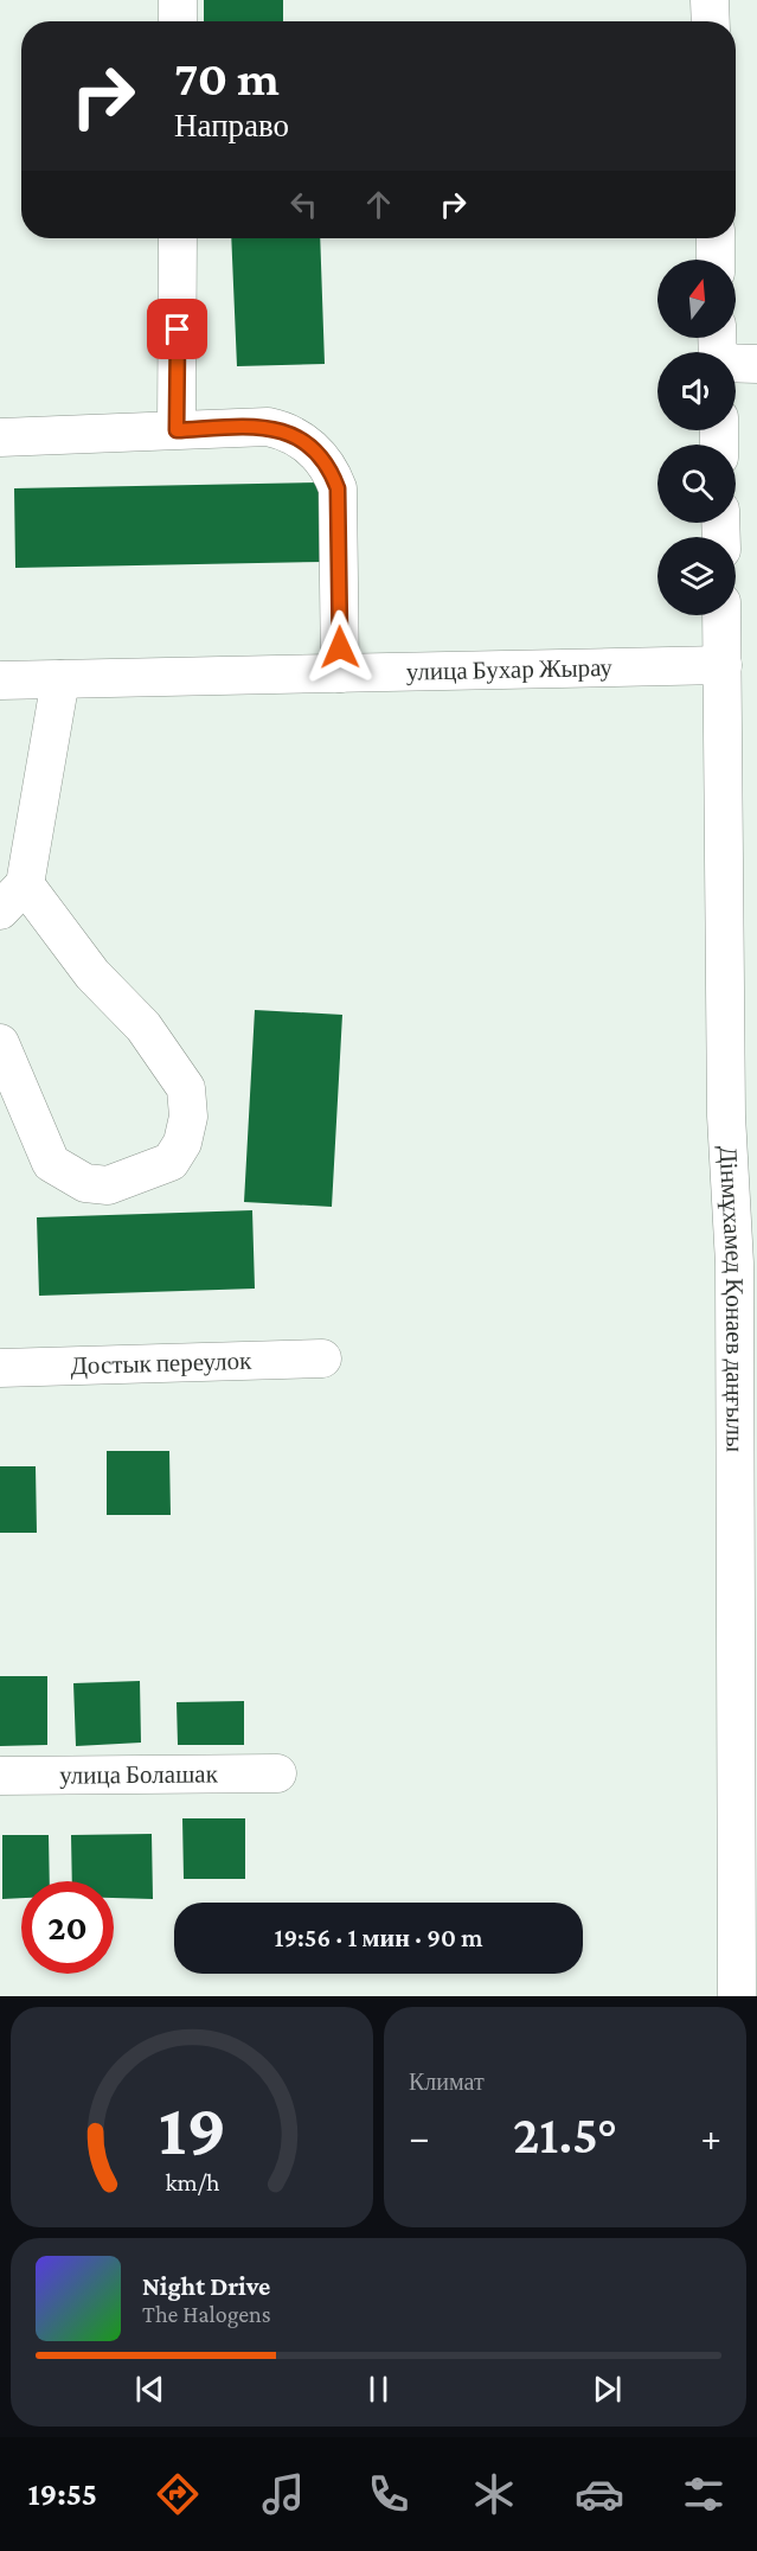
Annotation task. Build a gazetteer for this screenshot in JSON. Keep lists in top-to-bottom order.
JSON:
{
  "streets": {
    "street": [
      "улица Бухар Жырау",
      "Дінмұхамед Қонаев даңғылы",
      "Достык переулок",
      "улица Болашак"
    ]
  },
  "crossings": [
    ["улица Бухар Жырау", "Дінмұхамед Қонаев даңғылы"]
  ],
  "north": "top",
  "page": {
    "turn": ["70 m", "Направо"],
    "limit": "20",
    "trip": "19:56 · 1 мин · 90 m",
    "tile": "Климат",
    "heat": ["−", "21.5°", "+"],
    "song": ["Night Drive", "The Halogens"],
    "tabs": "19:55",
    "gauge": ["19", "km/h"]
  }
}
